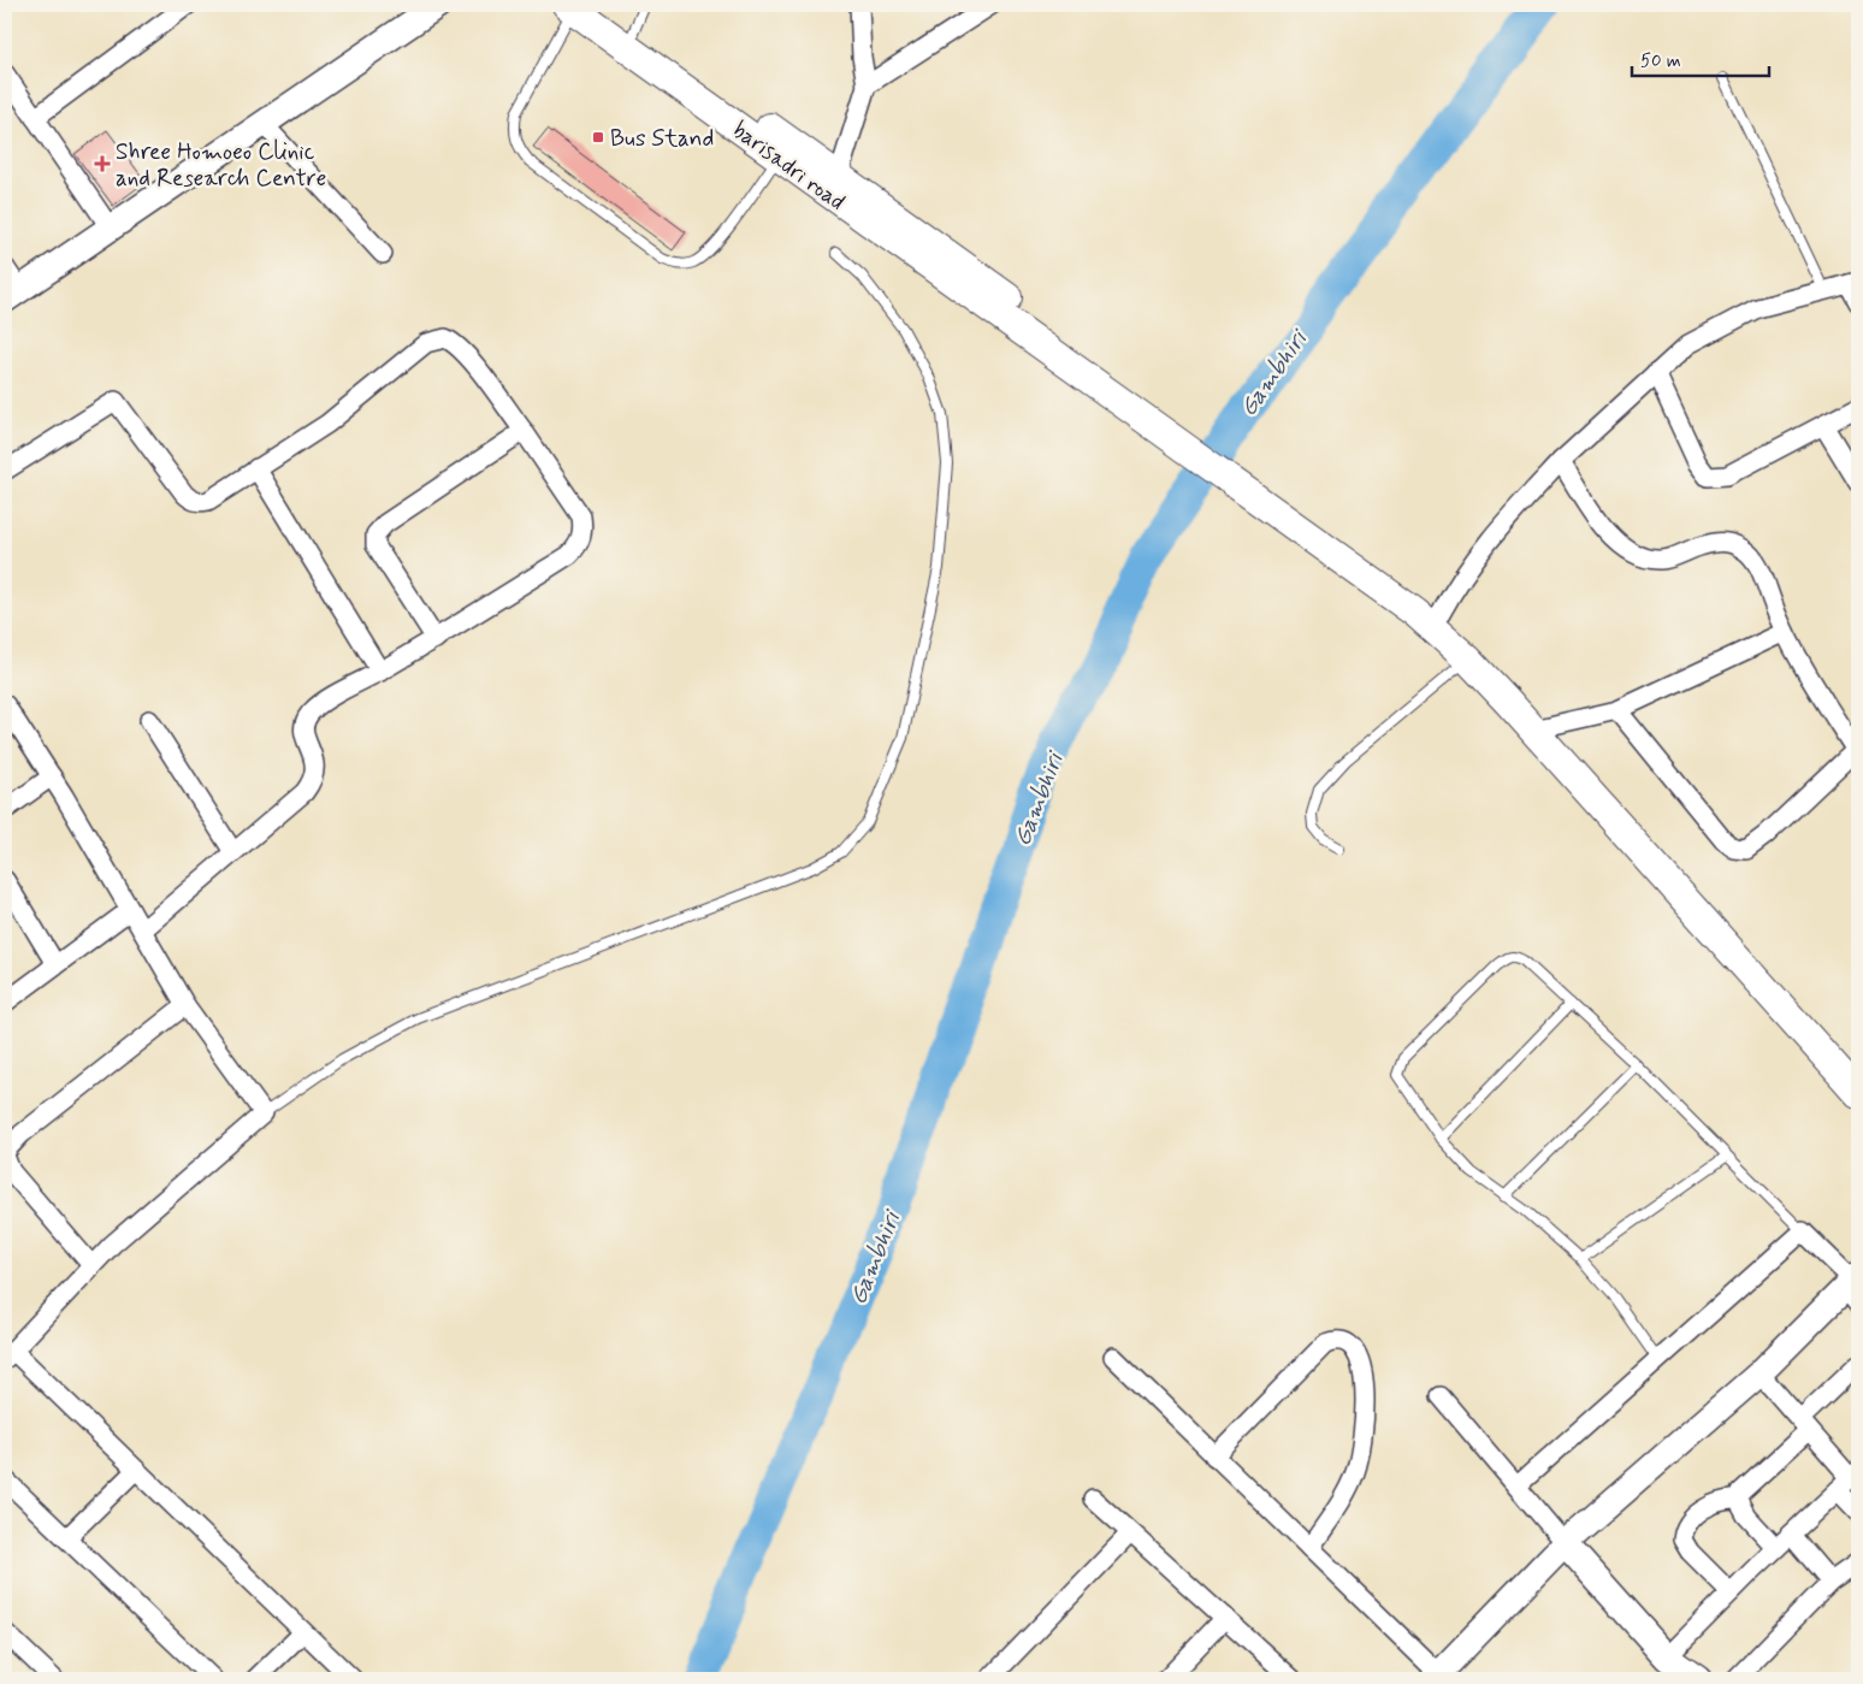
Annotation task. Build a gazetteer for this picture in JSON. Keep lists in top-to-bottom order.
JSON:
{
  "streets": {
    "main road": ["barisadri road"]
  },
  "water": ["Gambhiri"],
  "places": {
    "transit": ["Bus Stand"],
    "health": ["Shree Homoeo Clinic and Research Centre"]
  },
  "scale_bar": "50 m"
}
